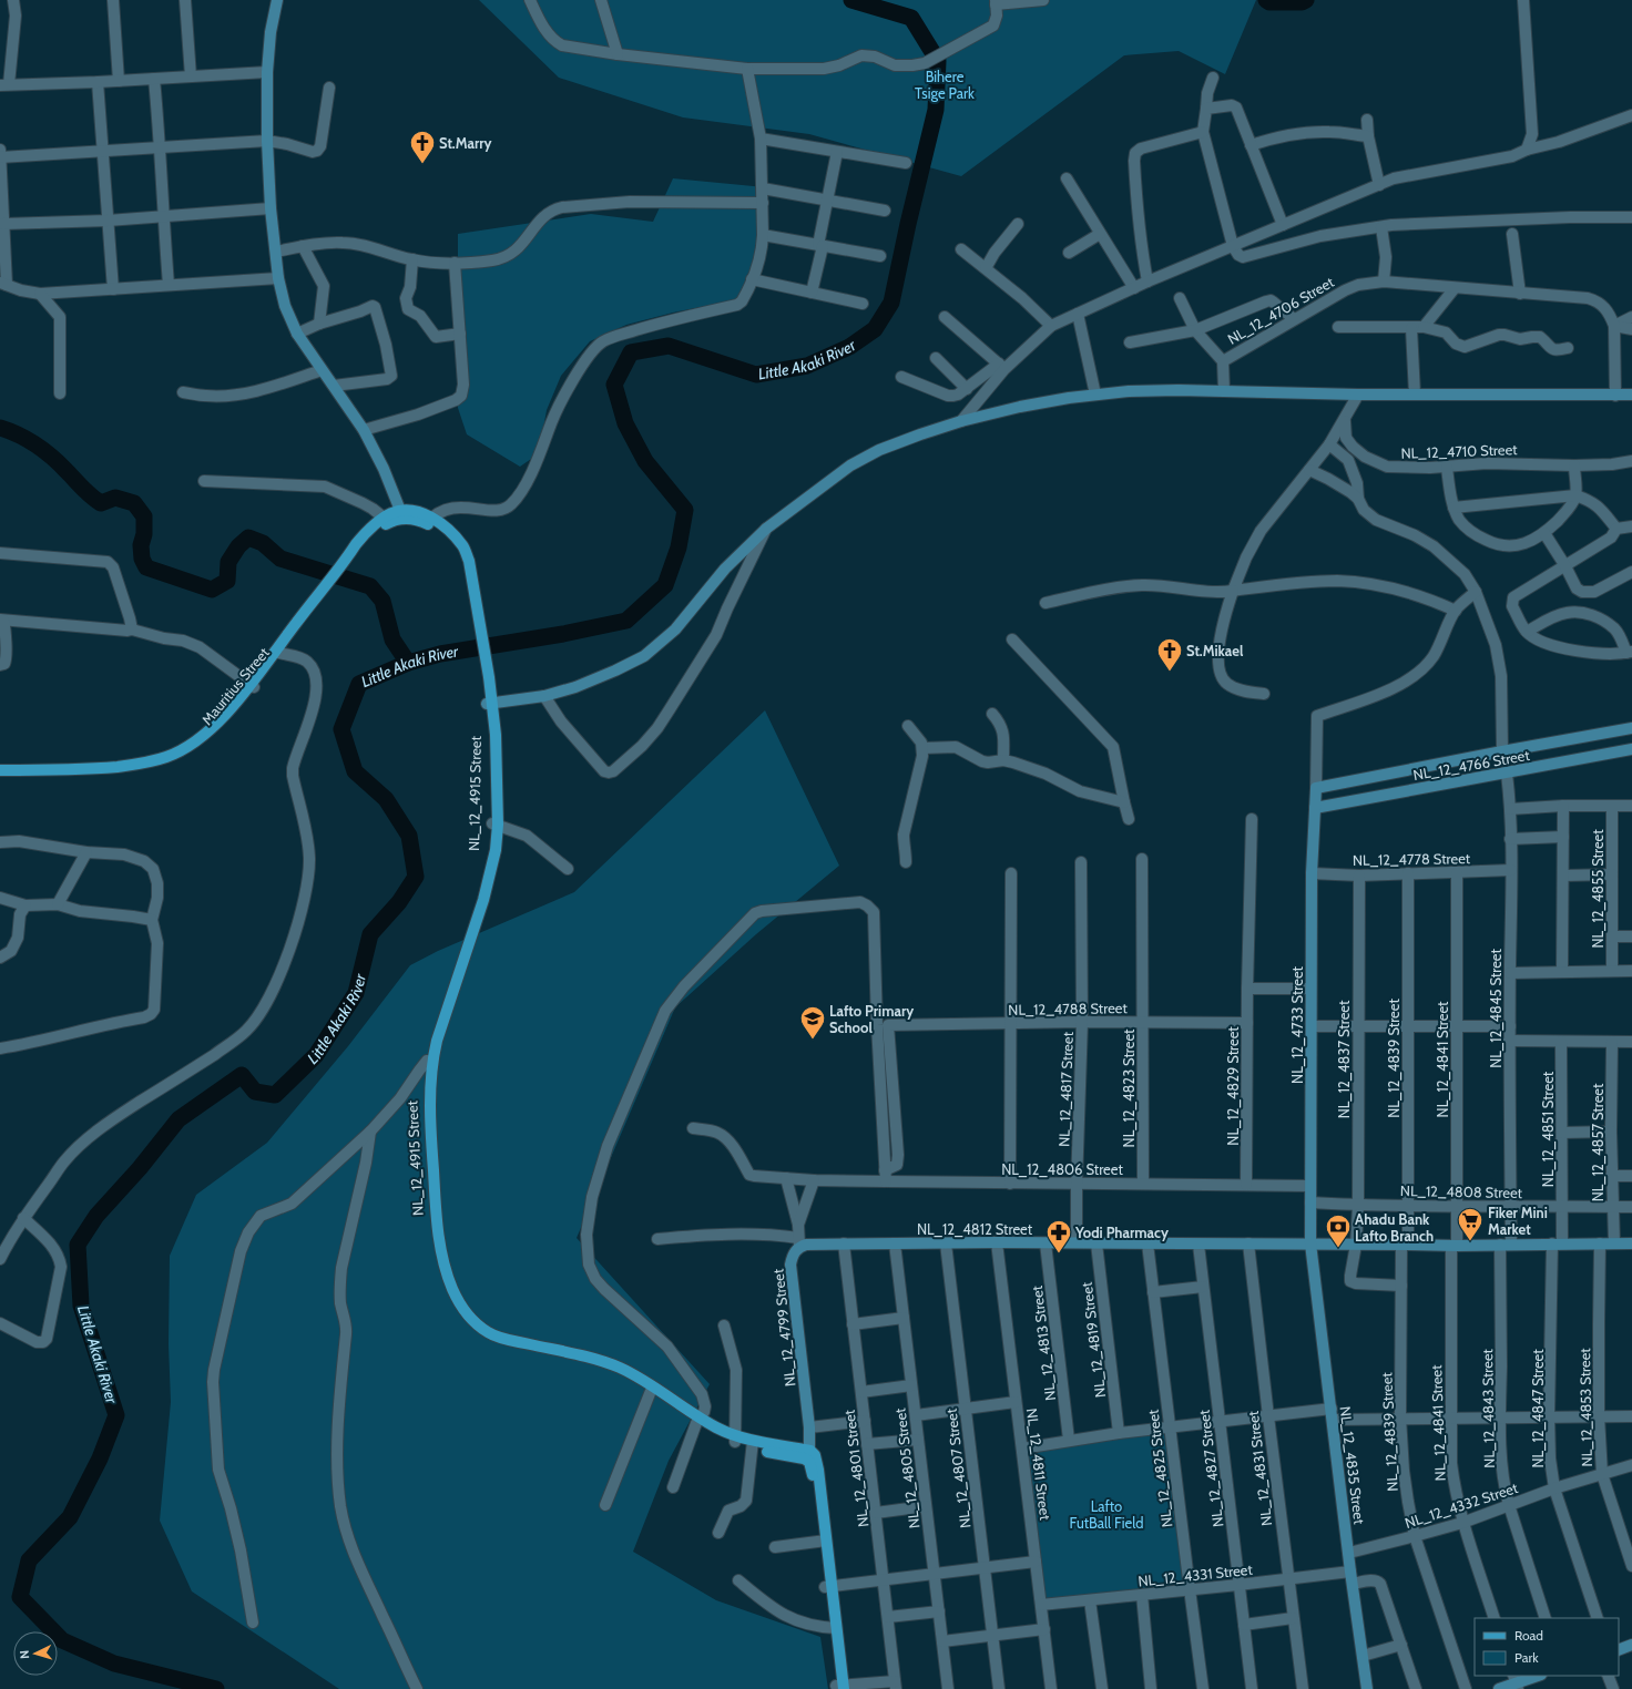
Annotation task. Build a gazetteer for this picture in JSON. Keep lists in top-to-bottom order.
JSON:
{
  "streets": {
    "main road": ["Mauritius Street", "NL_12_4915 Street", "NL_12_4799 Street"],
    "street": [
      "NL_12_4706 Street",
      "NL_12_4710 Street",
      "NL_12_4766 Street",
      "NL_12_4778 Street",
      "NL_12_4855 Street",
      "NL_12_4788 Street",
      "NL_12_4845 Street",
      "NL_12_4733 Street",
      "NL_12_4839 Street",
      "NL_12_4837 Street",
      "NL_12_4841 Street",
      "NL_12_4829 Street",
      "NL_12_4823 Street",
      "NL_12_4817 Street",
      "NL_12_4851 Street",
      "NL_12_4857 Street",
      "NL_12_4806 Street",
      "NL_12_4808 Street",
      "NL_12_4812 Street",
      "NL_12_4819 Street",
      "NL_12_4813 Street",
      "NL_12_4853 Street",
      "NL_12_4843 Street",
      "NL_12_4847 Street",
      "NL_12_4811 Street",
      "NL_12_4835 Street",
      "NL_12_4801 Street",
      "NL_12_4805 Street",
      "NL_12_4807 Street",
      "NL_12_4825 Street",
      "NL_12_4827 Street",
      "NL_12_4831 Street",
      "NL_12_4332 Street",
      "NL_12_4331 Street"
    ]
  },
  "crossings": [
    ["NL_12_4766 Street", "NL_12_4845 Street"],
    ["NL_12_4766 Street", "NL_12_4733 Street"],
    ["NL_12_4915 Street", "NL_12_4799 Street"],
    ["NL_12_4778 Street", "NL_12_4845 Street"],
    ["NL_12_4778 Street", "NL_12_4733 Street"],
    ["NL_12_4778 Street", "NL_12_4839 Street"],
    ["NL_12_4778 Street", "NL_12_4837 Street"],
    ["NL_12_4778 Street", "NL_12_4841 Street"],
    ["NL_12_4788 Street", "NL_12_4829 Street"],
    ["NL_12_4788 Street", "NL_12_4823 Street"],
    ["NL_12_4788 Street", "NL_12_4817 Street"],
    ["NL_12_4788 Street", "NL_12_4806 Street"],
    ["NL_12_4845 Street", "NL_12_4808 Street"],
    ["NL_12_4845 Street", "NL_12_4812 Street"],
    ["NL_12_4845 Street", "NL_12_4843 Street"],
    ["NL_12_4733 Street", "NL_12_4806 Street"],
    ["NL_12_4733 Street", "NL_12_4808 Street"],
    ["NL_12_4733 Street", "NL_12_4812 Street"],
    ["NL_12_4733 Street", "NL_12_4835 Street"],
    ["NL_12_4839 Street", "NL_12_4837 Street"],
    ["NL_12_4839 Street", "NL_12_4808 Street"],
    ["NL_12_4839 Street", "NL_12_4812 Street"],
    ["NL_12_4839 Street", "NL_12_4332 Street"],
    ["NL_12_4837 Street", "NL_12_4808 Street"],
    ["NL_12_4837 Street", "NL_12_4812 Street"],
    ["NL_12_4841 Street", "NL_12_4808 Street"],
    ["NL_12_4841 Street", "NL_12_4812 Street"],
    ["NL_12_4841 Street", "NL_12_4332 Street"],
    ["NL_12_4829 Street", "NL_12_4806 Street"],
    ["NL_12_4823 Street", "NL_12_4806 Street"],
    ["NL_12_4817 Street", "NL_12_4806 Street"],
    ["NL_12_4817 Street", "NL_12_4812 Street"],
    ["NL_12_4851 Street", "NL_12_4808 Street"],
    ["NL_12_4851 Street", "NL_12_4812 Street"],
    ["NL_12_4851 Street", "NL_12_4847 Street"],
    ["NL_12_4857 Street", "NL_12_4808 Street"],
    ["NL_12_4857 Street", "NL_12_4812 Street"],
    ["NL_12_4806 Street", "NL_12_4799 Street"],
    ["NL_12_4812 Street", "NL_12_4799 Street"],
    ["NL_12_4812 Street", "NL_12_4819 Street"],
    ["NL_12_4812 Street", "NL_12_4813 Street"],
    ["NL_12_4812 Street", "NL_12_4853 Street"],
    ["NL_12_4812 Street", "NL_12_4843 Street"],
    ["NL_12_4812 Street", "NL_12_4847 Street"],
    ["NL_12_4812 Street", "NL_12_4811 Street"],
    ["NL_12_4812 Street", "NL_12_4835 Street"],
    ["NL_12_4812 Street", "NL_12_4801 Street"],
    ["NL_12_4812 Street", "NL_12_4805 Street"],
    ["NL_12_4812 Street", "NL_12_4807 Street"],
    ["NL_12_4812 Street", "NL_12_4825 Street"],
    ["NL_12_4812 Street", "NL_12_4827 Street"],
    ["NL_12_4812 Street", "NL_12_4831 Street"],
    ["NL_12_4853 Street", "NL_12_4332 Street"],
    ["NL_12_4843 Street", "NL_12_4332 Street"],
    ["NL_12_4847 Street", "NL_12_4332 Street"],
    ["NL_12_4811 Street", "NL_12_4331 Street"],
    ["NL_12_4835 Street", "NL_12_4332 Street"],
    ["NL_12_4835 Street", "NL_12_4331 Street"],
    ["NL_12_4825 Street", "NL_12_4331 Street"],
    ["NL_12_4827 Street", "NL_12_4331 Street"],
    ["NL_12_4831 Street", "NL_12_4331 Street"]
  ],
  "water": ["Little Akaki River"],
  "parks": ["Bihere Tsige Park", "Lafto FutBall Field"],
  "places": {
    "church": ["St.Marry", "St.Mikael"],
    "school or university": ["Lafto Primary School"],
    "supermarket": ["Fiker Mini Market"],
    "bank": ["Ahadu Bank Lafto Branch"],
    "pharmacy": ["Yodi Pharmacy"]
  },
  "legend": ["Road", "Park"],
  "north": "left"
}
